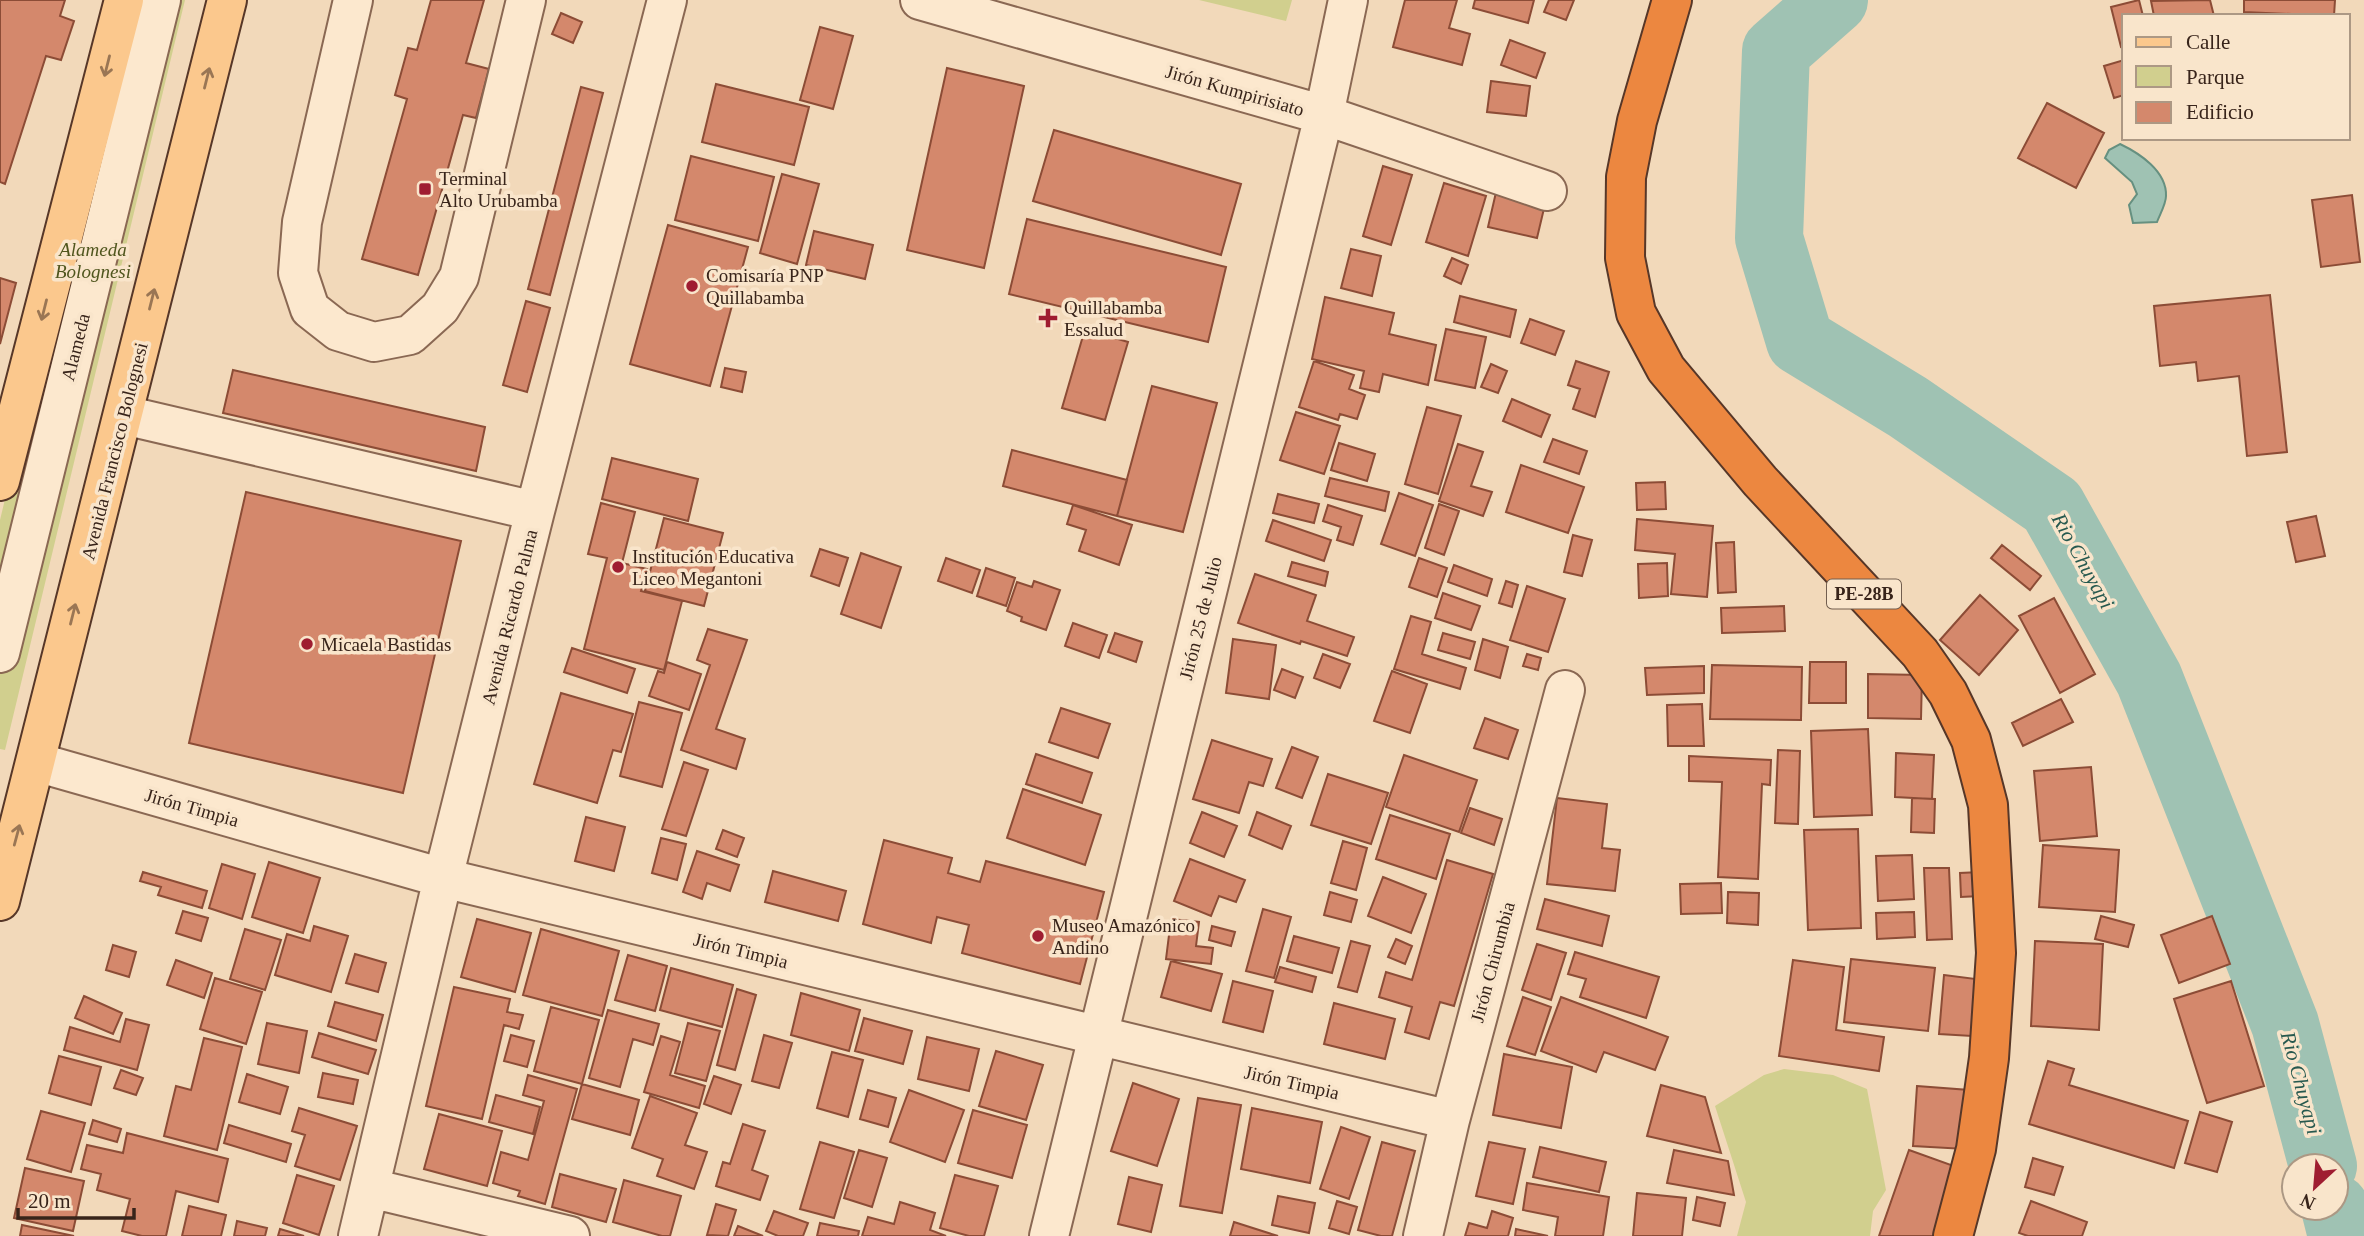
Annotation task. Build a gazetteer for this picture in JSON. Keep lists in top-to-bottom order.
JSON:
{
  "streets": {
    "highway": ["PE-28B"],
    "main road": ["Avenida Francisco Bolognesi"],
    "street": [
      "Jirón Kumpirisiato",
      "Alameda",
      "Avenida Ricardo Palma",
      "Jirón 25 de Julio",
      "Jirón Timpia",
      "Jirón Chirumbia"
    ]
  },
  "crossings": [
    ["Jirón Kumpirisiato", "Jirón 25 de Julio"],
    ["Avenida Francisco Bolognesi", "Jirón Timpia"],
    ["Avenida Ricardo Palma", "Jirón Timpia"],
    ["Jirón 25 de Julio", "Jirón Timpia"],
    ["Jirón Timpia", "Jirón Chirumbia"]
  ],
  "water": ["Rio Chuyapi"],
  "parks": ["Alameda Bolognesi"],
  "places": {
    "transit": ["Terminal Alto Urubamba"],
    "other": [
      "Comisaría PNP Quillabamba",
      "Institución Educativa Liceo Megantoni",
      "Micaela Bastidas",
      "Museo Amazónico Andino"
    ],
    "health": ["Quillabamba Essalud"]
  },
  "legend": ["Calle", "Parque", "Edificio"],
  "scale_bar": "20 m",
  "north": "bottom left"
}
